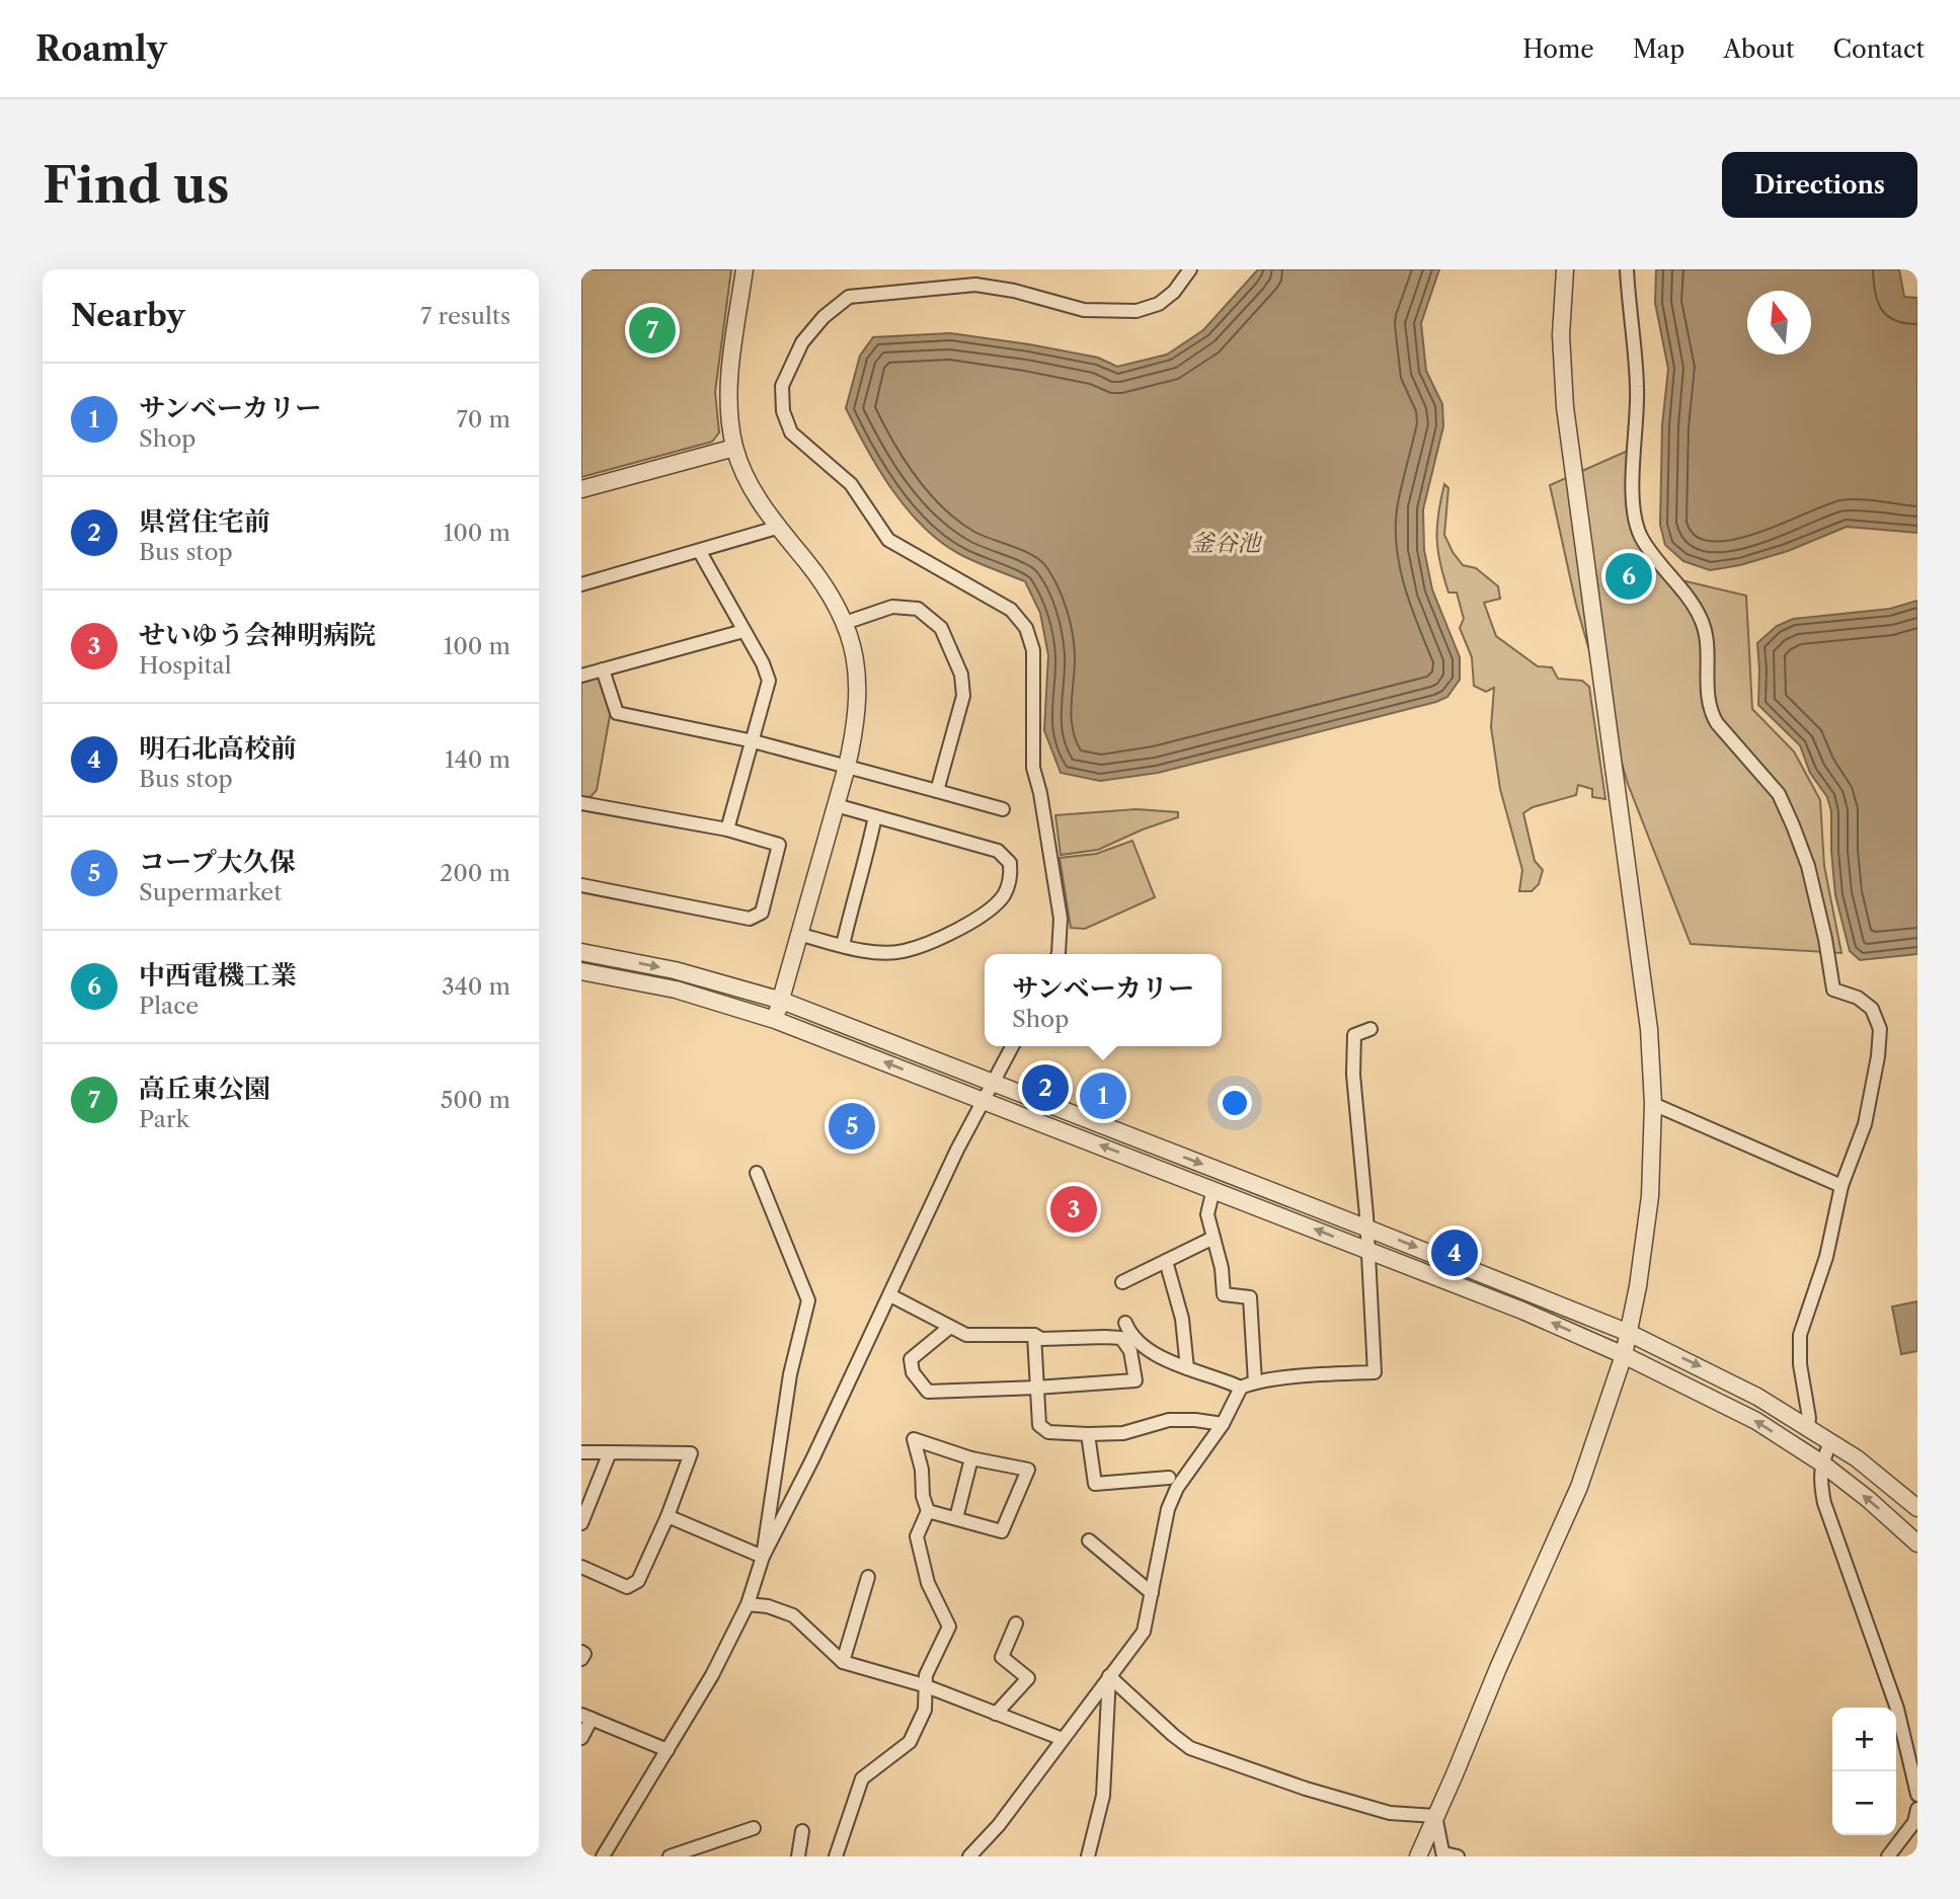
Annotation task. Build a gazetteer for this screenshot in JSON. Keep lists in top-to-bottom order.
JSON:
{
  "water": ["釜谷池"],
  "north": "top",
  "page": {
    "header": "Roamly",
    "nav": [
      "Home",
      "Map",
      "About",
      "Contact"
    ],
    "buttons": "Directions",
    "title": "Find us",
    "heading": ["Nearby", "7 results"],
    "pins": [
      "7",
      "6",
      "2",
      "1",
      "5",
      "3",
      "4"
    ],
    "list": [
      {
        "mark": "1",
        "name": "サンベーカリー",
        "note": "Shop",
        "value": "70 m"
      },
      {
        "mark": "2",
        "name": "県営住宅前",
        "note": "Bus stop",
        "value": "100 m"
      },
      {
        "mark": "3",
        "name": "せいゆう会神明病院",
        "note": "Hospital",
        "value": "100 m"
      },
      {
        "mark": "4",
        "name": "明石北高校前",
        "note": "Bus stop",
        "value": "140 m"
      },
      {
        "mark": "5",
        "name": "コープ大久保",
        "note": "Supermarket",
        "value": "200 m"
      },
      {
        "mark": "6",
        "name": "中西電機工業",
        "note": "Place",
        "value": "340 m"
      },
      {
        "mark": "7",
        "name": "高丘東公園",
        "note": "Park",
        "value": "500 m"
      }
    ],
    "popup": ["サンベーカリー", "Shop"],
    "map_buttons": ["+", "−"]
  }
}
